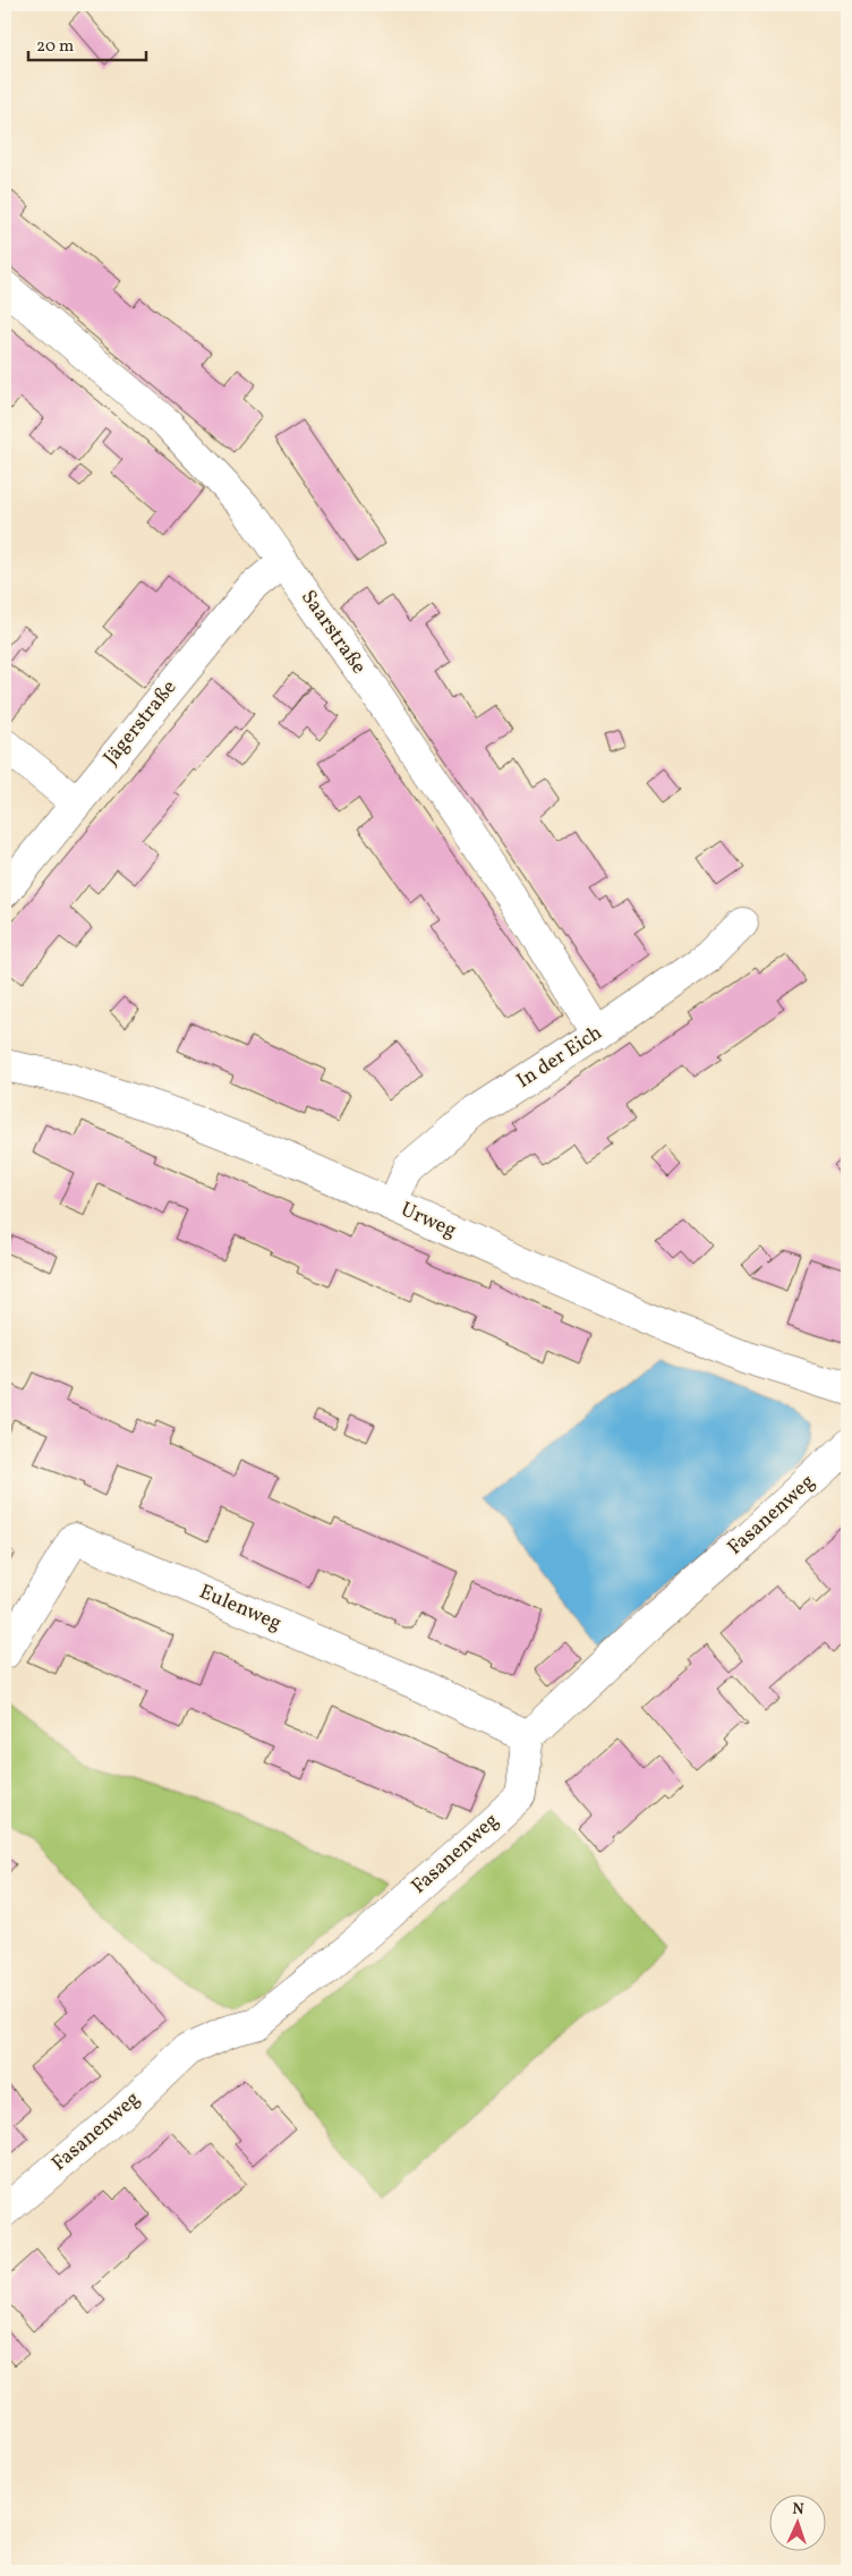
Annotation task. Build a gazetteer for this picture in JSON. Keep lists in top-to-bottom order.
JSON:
{
  "streets": {
    "street": [
      "Saarstraße",
      "Jägerstraße",
      "In der Eich",
      "Urweg",
      "Fasanenweg",
      "Eulenweg"
    ]
  },
  "crossings": [
    ["Saarstraße", "Jägerstraße"],
    ["Saarstraße", "In der Eich"],
    ["In der Eich", "Urweg"],
    ["Fasanenweg", "Eulenweg"]
  ],
  "scale_bar": "20 m",
  "north": "top"
}
